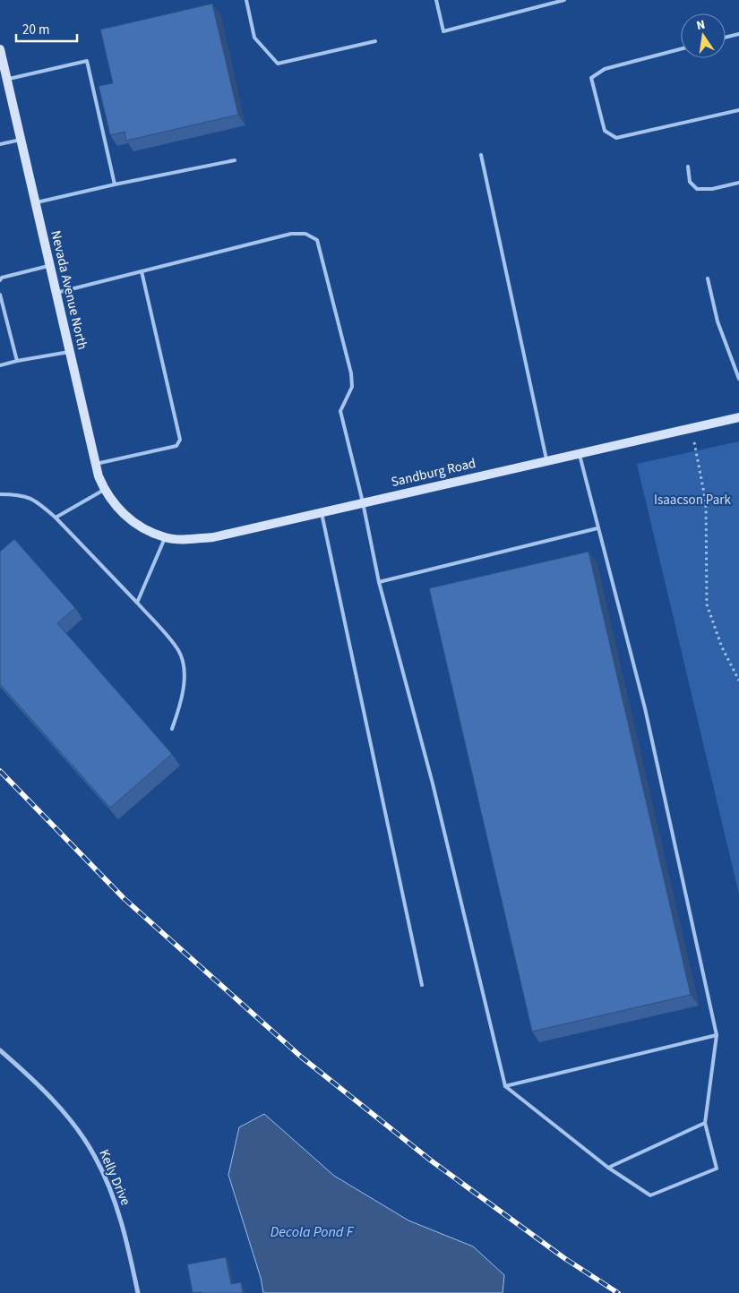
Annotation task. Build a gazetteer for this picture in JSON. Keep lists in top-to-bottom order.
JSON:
{
  "streets": {
    "street": ["Nevada Avenue North", "Sandburg Road", "Kelly Drive"]
  },
  "crossings": [
    ["Nevada Avenue North", "Sandburg Road"]
  ],
  "water": ["Decola Pond F"],
  "parks": ["Isaacson Park"],
  "scale_bar": "20 m",
  "north": "top"
}
